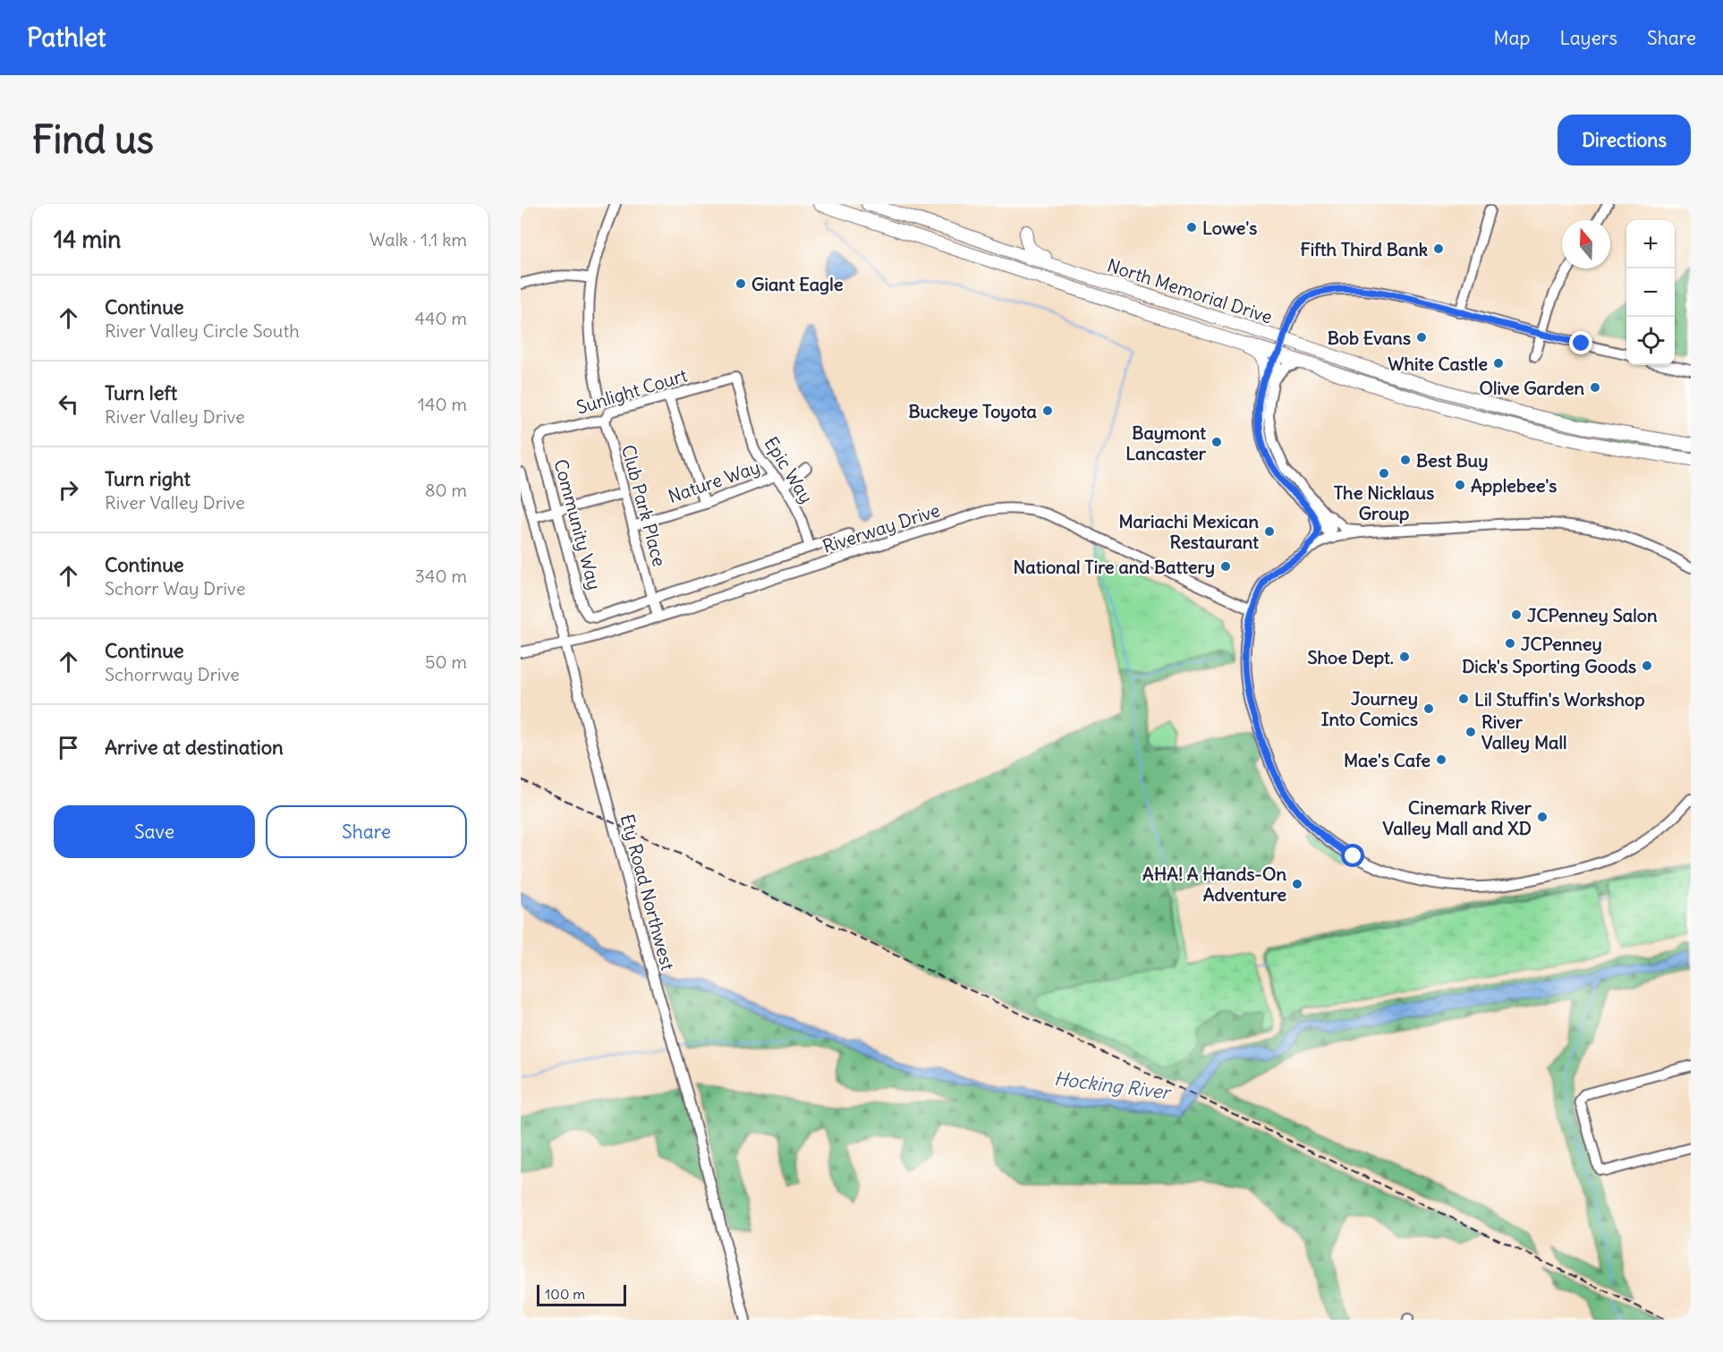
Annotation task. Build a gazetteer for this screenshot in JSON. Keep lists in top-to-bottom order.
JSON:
{
  "streets": {
    "main road": ["North Memorial Drive"],
    "street": [
      "Sunlight Court",
      "Epic Way",
      "Nature Way",
      "Club Park Place",
      "Community Way",
      "Riverway Drive",
      "Ety Road Northwest"
    ]
  },
  "crossings": [
    ["Sunlight Court", "Epic Way"],
    ["Sunlight Court", "Club Park Place"],
    ["Sunlight Court", "Community Way"],
    ["Epic Way", "Nature Way"],
    ["Nature Way", "Club Park Place"],
    ["Club Park Place", "Community Way"],
    ["Club Park Place", "Riverway Drive"],
    ["Riverway Drive", "Ety Road Northwest"]
  ],
  "water": ["Hocking River"],
  "places": [
    "Lowe's",
    "Fifth Third Bank",
    "Giant Eagle",
    "Bob Evans",
    "White Castle",
    "Olive Garden",
    "Buckeye Toyota",
    "Baymont Lancaster",
    "Best Buy",
    "The Nicklaus Group",
    "Applebee's",
    "Mariachi Mexican Restaurant",
    "National Tire and Battery",
    "JCPenney Salon",
    "JCPenney",
    "Shoe Dept.",
    "Dick's Sporting Goods",
    "Lil Stuffin's Workshop",
    "Journey Into Comics",
    "River Valley Mall",
    "Mae's Cafe",
    "Cinemark River Valley Mall and XD",
    "AHA! A Hands-On Adventure"
  ],
  "scale_bar": "100 m",
  "north": "top",
  "page": {
    "header": "Pathlet",
    "nav": ["Map", "Layers", "Share"],
    "buttons": [
      "Directions",
      ["Save", "Share"]
    ],
    "title": "Find us",
    "heading": ["14 min", "Walk · 1.1 km"],
    "map_buttons": ["+", "−"],
    "list": [
      ["Continue", "River Valley Circle South", "440 m"],
      ["Turn left", "River Valley Drive", "140 m"],
      ["Turn right", "River Valley Drive", "80 m"],
      ["Continue", "Schorr Way Drive", "340 m"],
      ["Continue", "Schorrway Drive", "50 m"],
      "Arrive at destination"
    ],
    "scale": "100 m"
  }
}
